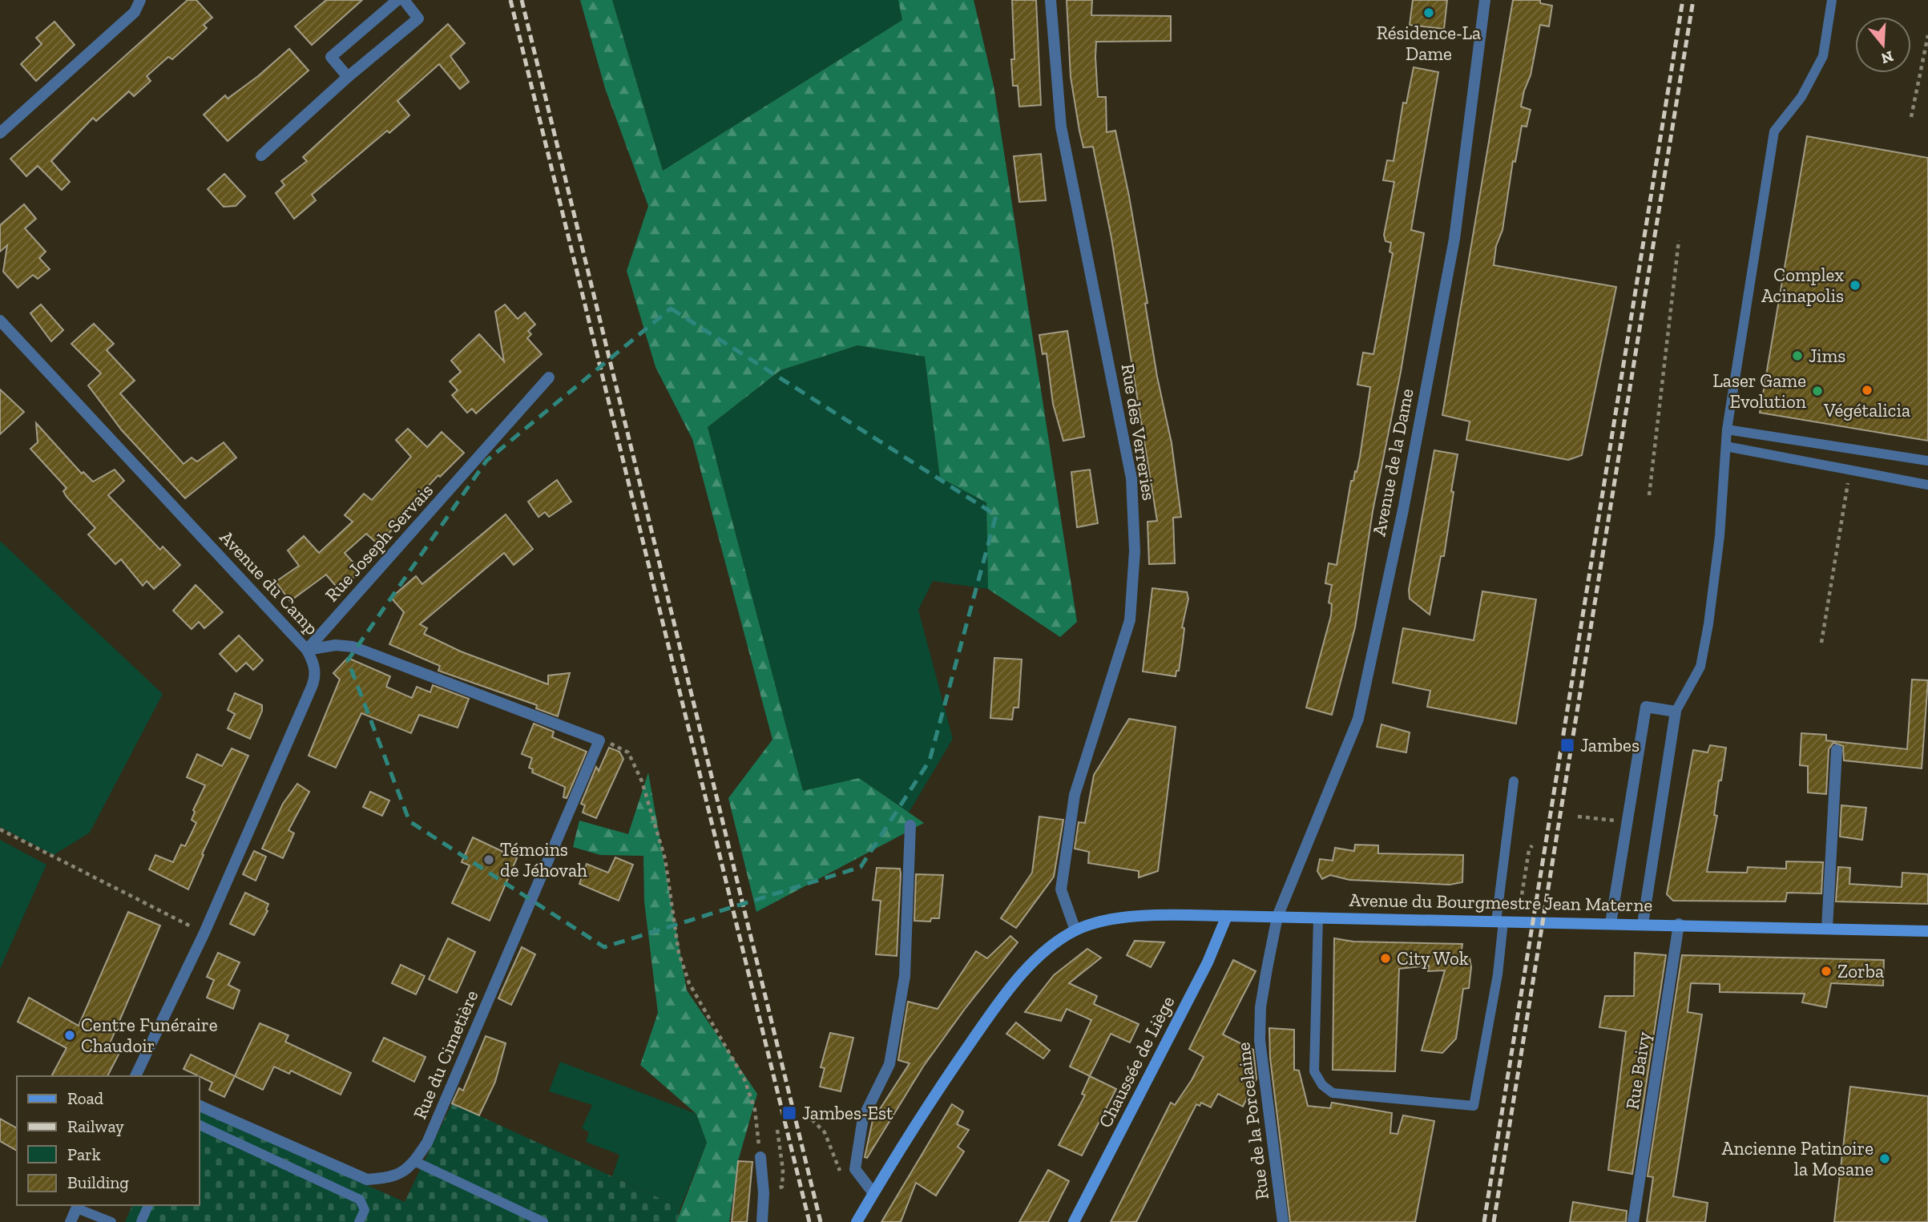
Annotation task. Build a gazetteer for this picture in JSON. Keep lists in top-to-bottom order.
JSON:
{
  "streets": {
    "main road": ["Avenue du Bourgmestre Jean Materne", "Chaussée de Liège"],
    "street": [
      "Rue des Verreries",
      "Avenue de la Dame",
      "Rue Joseph Servais",
      "Avenue du Camp",
      "Rue du Cimetière",
      "Rue Baivy",
      "Rue de la Porcelaine"
    ]
  },
  "crossings": [
    ["Rue des Verreries", "Avenue du Bourgmestre Jean Materne"],
    ["Avenue de la Dame", "Avenue du Bourgmestre Jean Materne"],
    ["Avenue de la Dame", "Rue de la Porcelaine"],
    ["Rue Joseph Servais", "Avenue du Camp"],
    ["Avenue du Bourgmestre Jean Materne", "Chaussée de Liège"],
    ["Avenue du Bourgmestre Jean Materne", "Rue Baivy"],
    ["Avenue du Bourgmestre Jean Materne", "Rue de la Porcelaine"]
  ],
  "places": {
    "other": [
      "Résidence-La Dame",
      "Complex Acinapolis",
      "Jims",
      "Végétalicia",
      "Laser Game Evolution",
      "Témoins de Jéhovah",
      "City Wok",
      "Zorba",
      "Centre Funéraire Chaudoir",
      "Ancienne Patinoire la Mosane"
    ],
    "transit": ["Jambes", "Jambes-Est"]
  },
  "legend": [
    "Road",
    "Railway",
    "Park",
    "Building"
  ],
  "north": "bottom"
}
